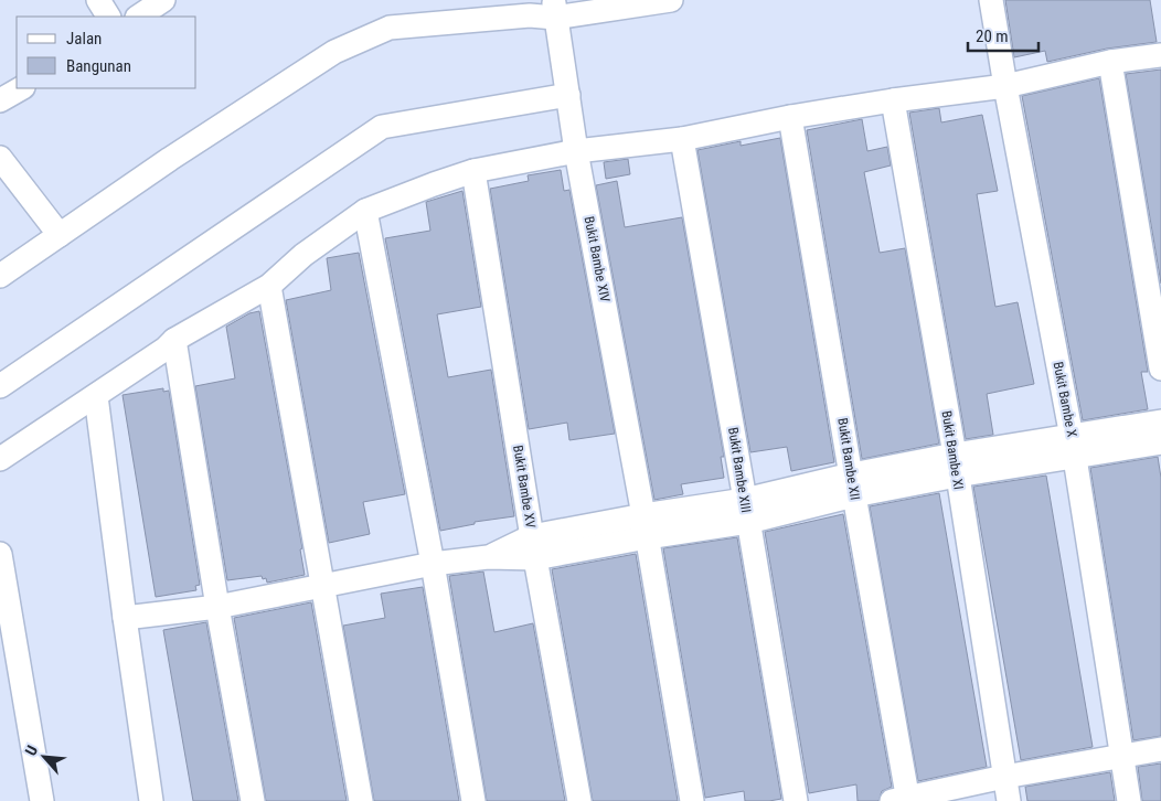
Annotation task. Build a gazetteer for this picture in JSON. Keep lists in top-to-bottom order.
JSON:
{
  "streets": {
    "street": [
      "Bukit Bambe XIV",
      "Bukit Bambe X",
      "Bukit Bambe XI",
      "Bukit Bambe XII",
      "Bukit Bambe XIII",
      "Bukit Bambe XV"
    ]
  },
  "legend": ["Jalan", "Bangunan"],
  "scale_bar": "20 m",
  "north": "top left"
}
